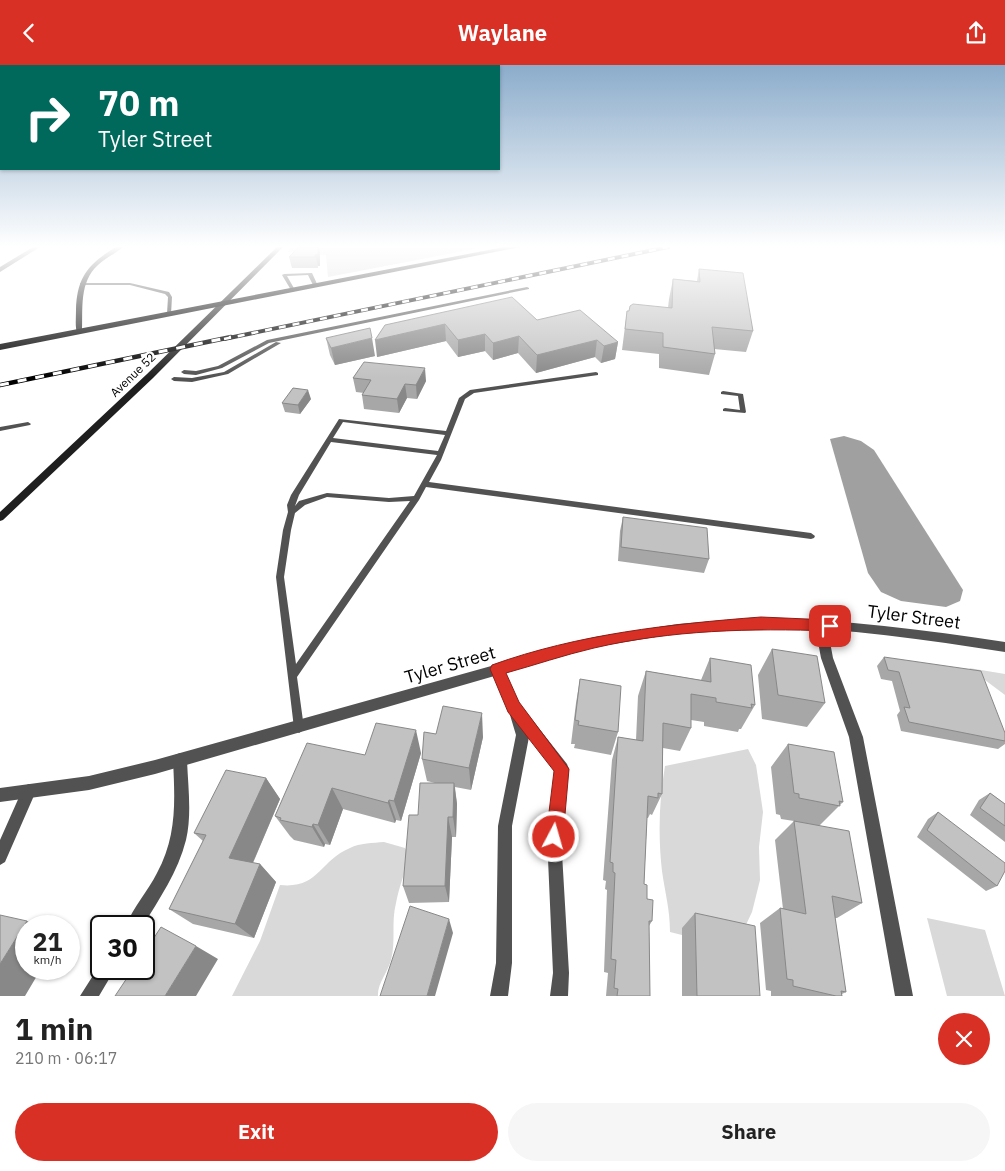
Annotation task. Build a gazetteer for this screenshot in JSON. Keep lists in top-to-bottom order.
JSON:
{
  "streets": {
    "main road": ["Avenue 52"],
    "street": ["Tyler Street"]
  },
  "page": {
    "header": "Waylane",
    "turn": ["70 m", "Tyler Street"],
    "speed": "21 km/h",
    "limit": "30",
    "heading": ["1 min", "210 m · 06:17"],
    "buttons": ["Exit", "Share"]
  }
}
